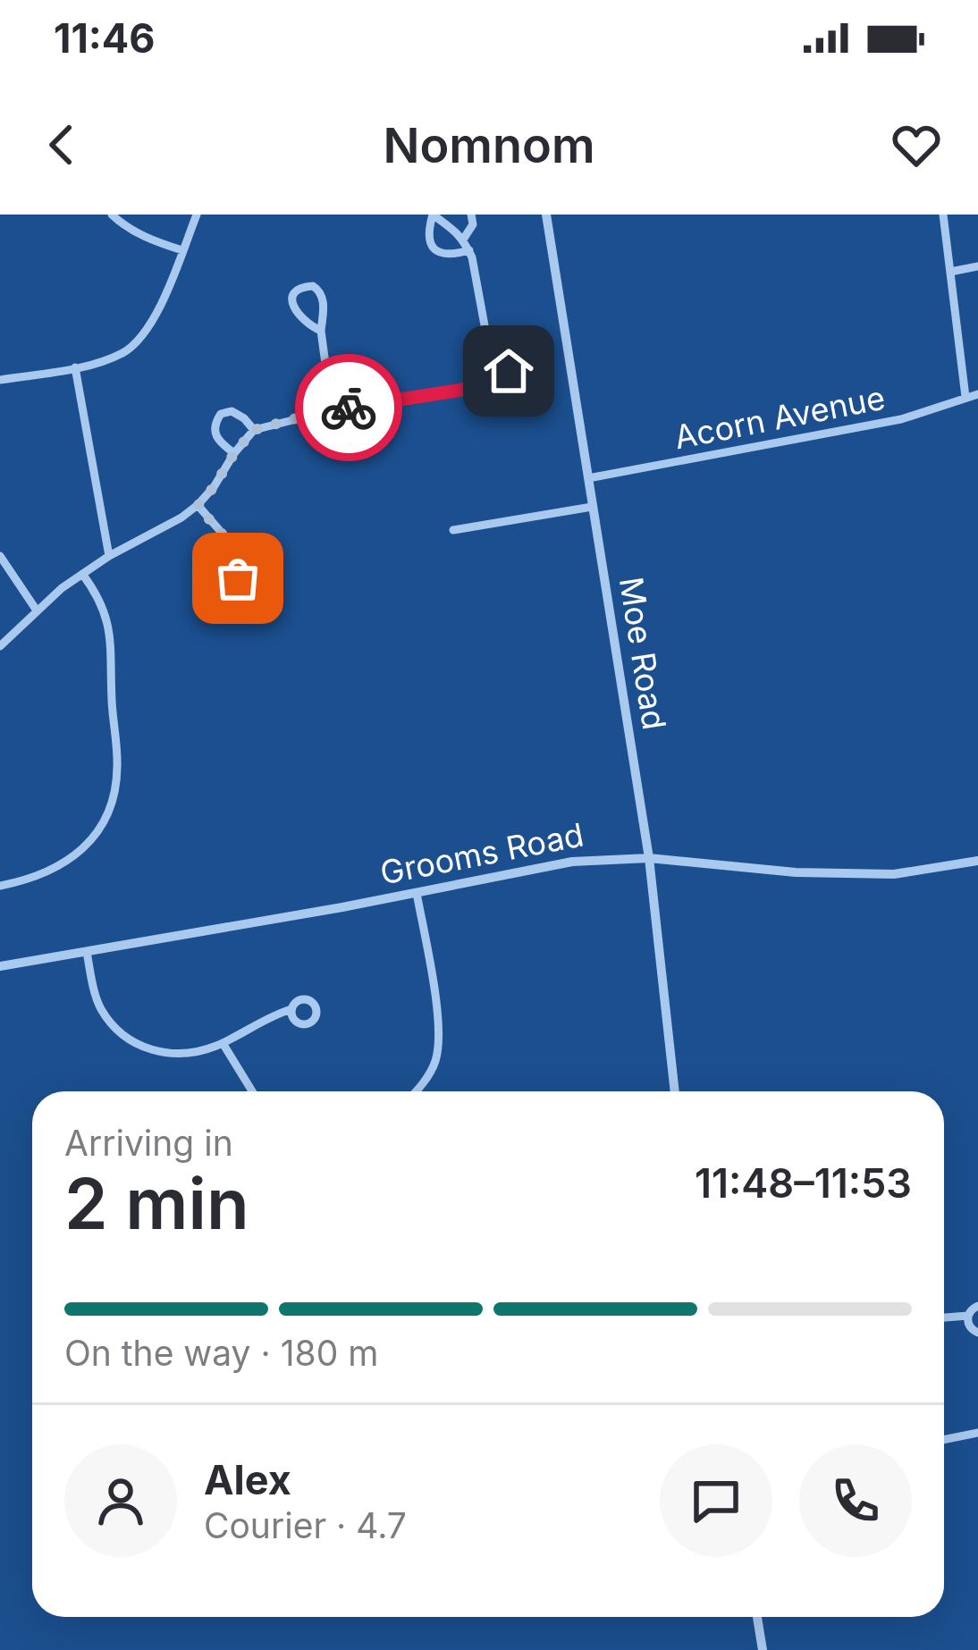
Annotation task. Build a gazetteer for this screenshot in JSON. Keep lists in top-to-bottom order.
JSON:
{
  "streets": {
    "street": ["Acorn Avenue", "Moe Road", "Grooms Road"]
  },
  "crossings": [
    ["Acorn Avenue", "Moe Road"],
    ["Moe Road", "Grooms Road"]
  ],
  "page": {
    "status": "11:46",
    "header": "Nomnom",
    "heading": ["2 min", "Arriving in", "11:48–11:53"],
    "panel": ["Alex", "Courier · 4.7"],
    "bar": "On the way · 180 m"
  }
}
